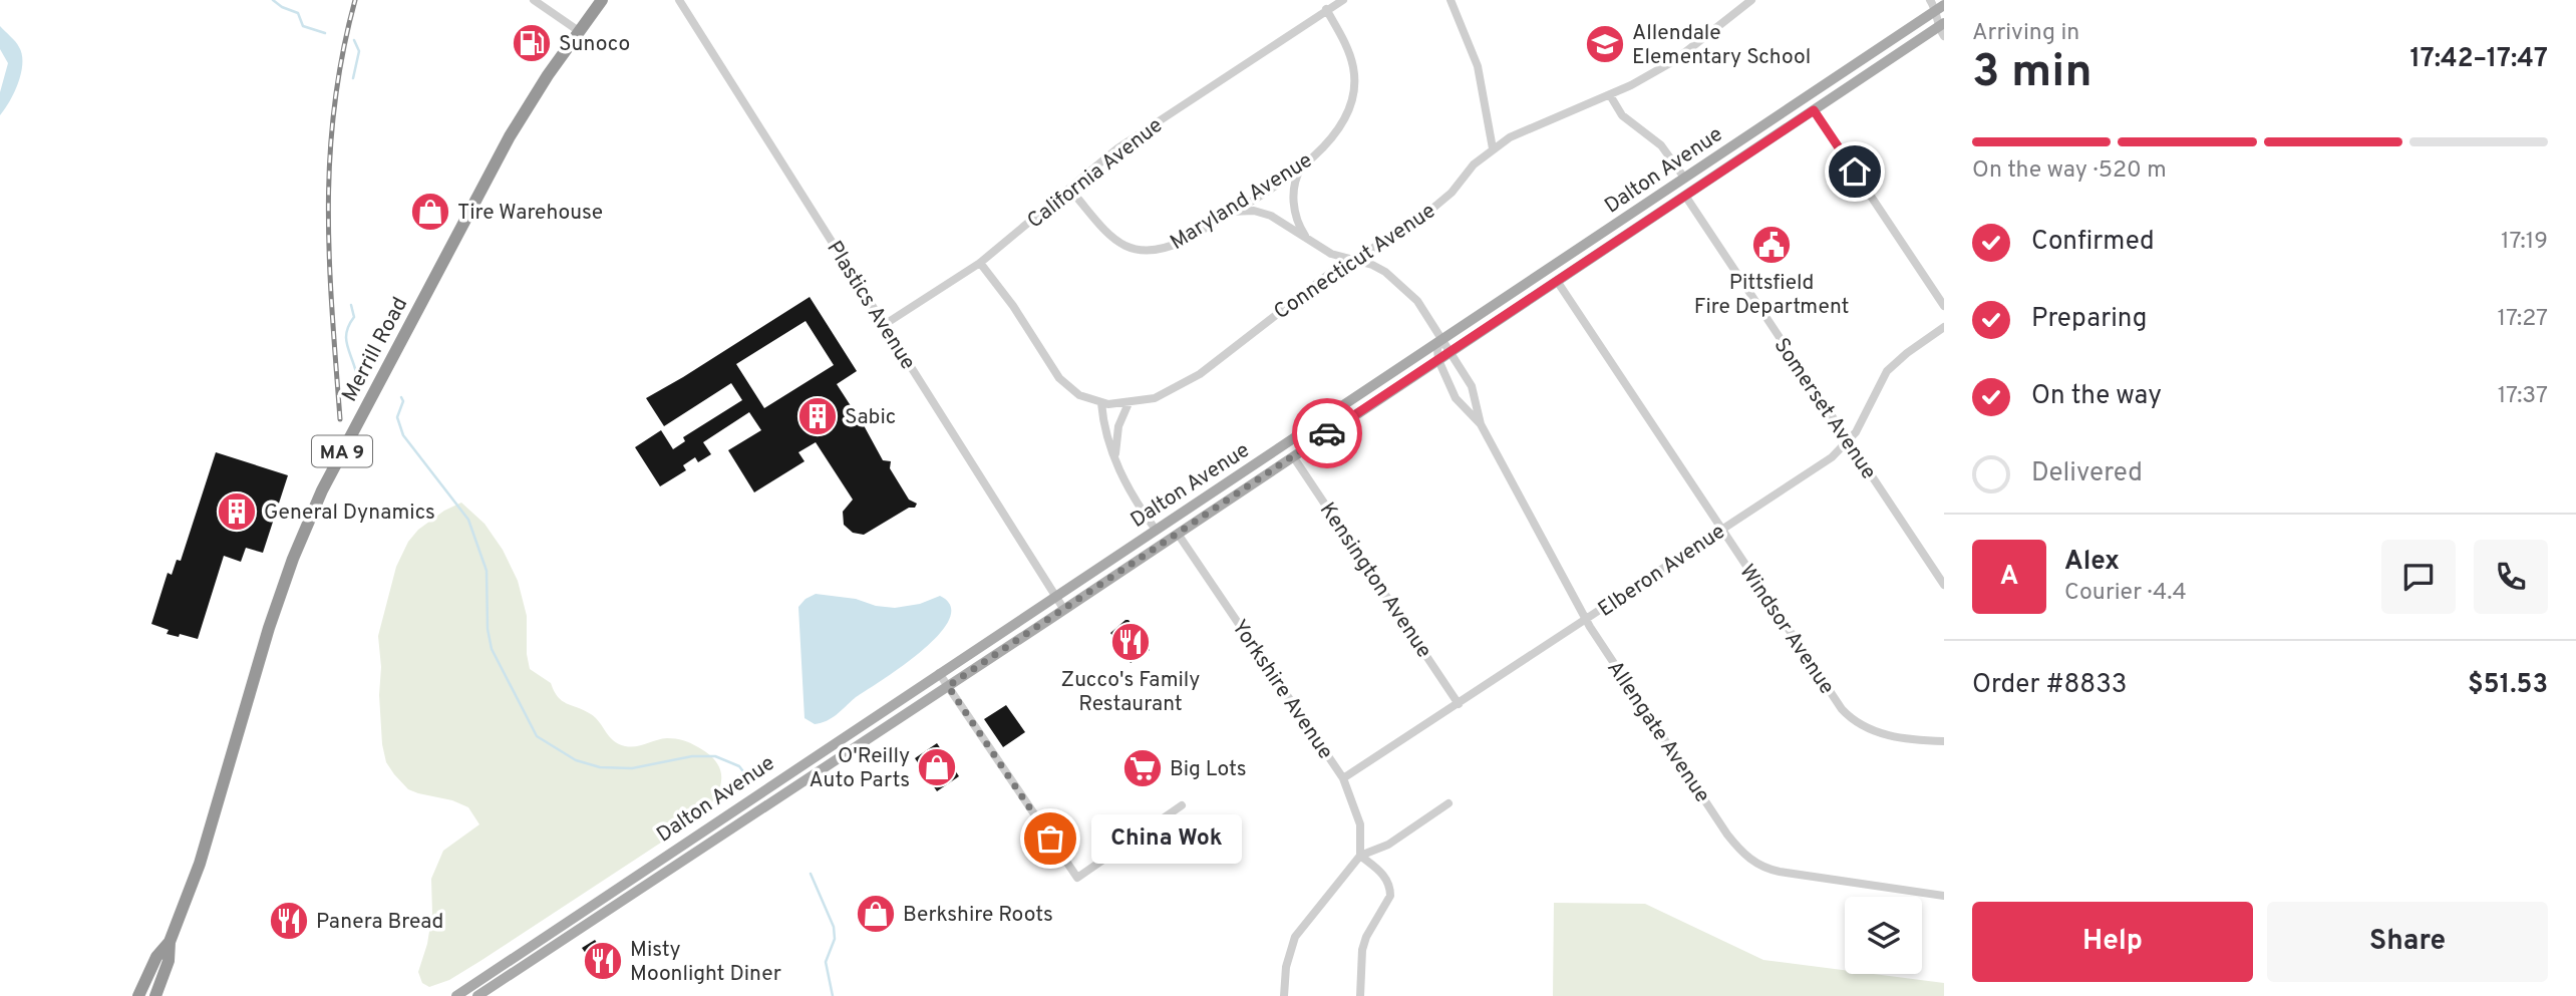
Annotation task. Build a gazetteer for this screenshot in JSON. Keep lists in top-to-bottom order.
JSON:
{
  "streets": {
    "highway": ["Merrill Road", "MA 9"],
    "main road": ["Dalton Avenue"],
    "street": [
      "California Avenue",
      "Maryland Avenue",
      "Connecticut Avenue",
      "Plastics Avenue",
      "Somerset Avenue",
      "Elberon Avenue",
      "Kensington Avenue",
      "Windsor Avenue",
      "Yorkshire Avenue",
      "Allengate Avenue"
    ]
  },
  "crossings": [
    ["Dalton Avenue", "Plastics Avenue"],
    ["Dalton Avenue", "Somerset Avenue"],
    ["Dalton Avenue", "Kensington Avenue"],
    ["Dalton Avenue", "Windsor Avenue"],
    ["Dalton Avenue", "Yorkshire Avenue"],
    ["Dalton Avenue", "Allengate Avenue"],
    ["California Avenue", "Maryland Avenue"],
    ["California Avenue", "Plastics Avenue"],
    ["Maryland Avenue", "Allengate Avenue"],
    ["Connecticut Avenue", "Allengate Avenue"],
    ["Somerset Avenue", "Elberon Avenue"],
    ["Elberon Avenue", "Kensington Avenue"],
    ["Elberon Avenue", "Windsor Avenue"],
    ["Elberon Avenue", "Yorkshire Avenue"],
    ["Elberon Avenue", "Allengate Avenue"]
  ],
  "places": {
    "fuel station": ["Sunoco"],
    "school or university": ["Allendale Elementary School"],
    "shop": ["Tire Warehouse", "O'Reilly Auto Parts", "Berkshire Roots"],
    "public building": ["Pittsfield Fire Department"],
    "building": ["Sabic", "General Dynamics"],
    "restaurant": ["Zucco's Family Restaurant", "Panera Bread", "Misty Moonlight Diner"],
    "supermarket": ["Big Lots"],
    "other": ["China Wok"]
  },
  "page": {
    "heading": ["3 min", "Arriving in", "17:42–17:47"],
    "panel": [
      "Alex",
      "Courier · 4.4",
      "Order #8833",
      "$51.53"
    ],
    "bar": "On the way · 520 m",
    "list": [
      ["Confirmed", "17:19"],
      ["Preparing", "17:27"],
      ["On the way", "17:37"],
      "Delivered"
    ],
    "round": "A",
    "bubble": "China Wok",
    "buttons": ["Help", "Share"]
  }
}
